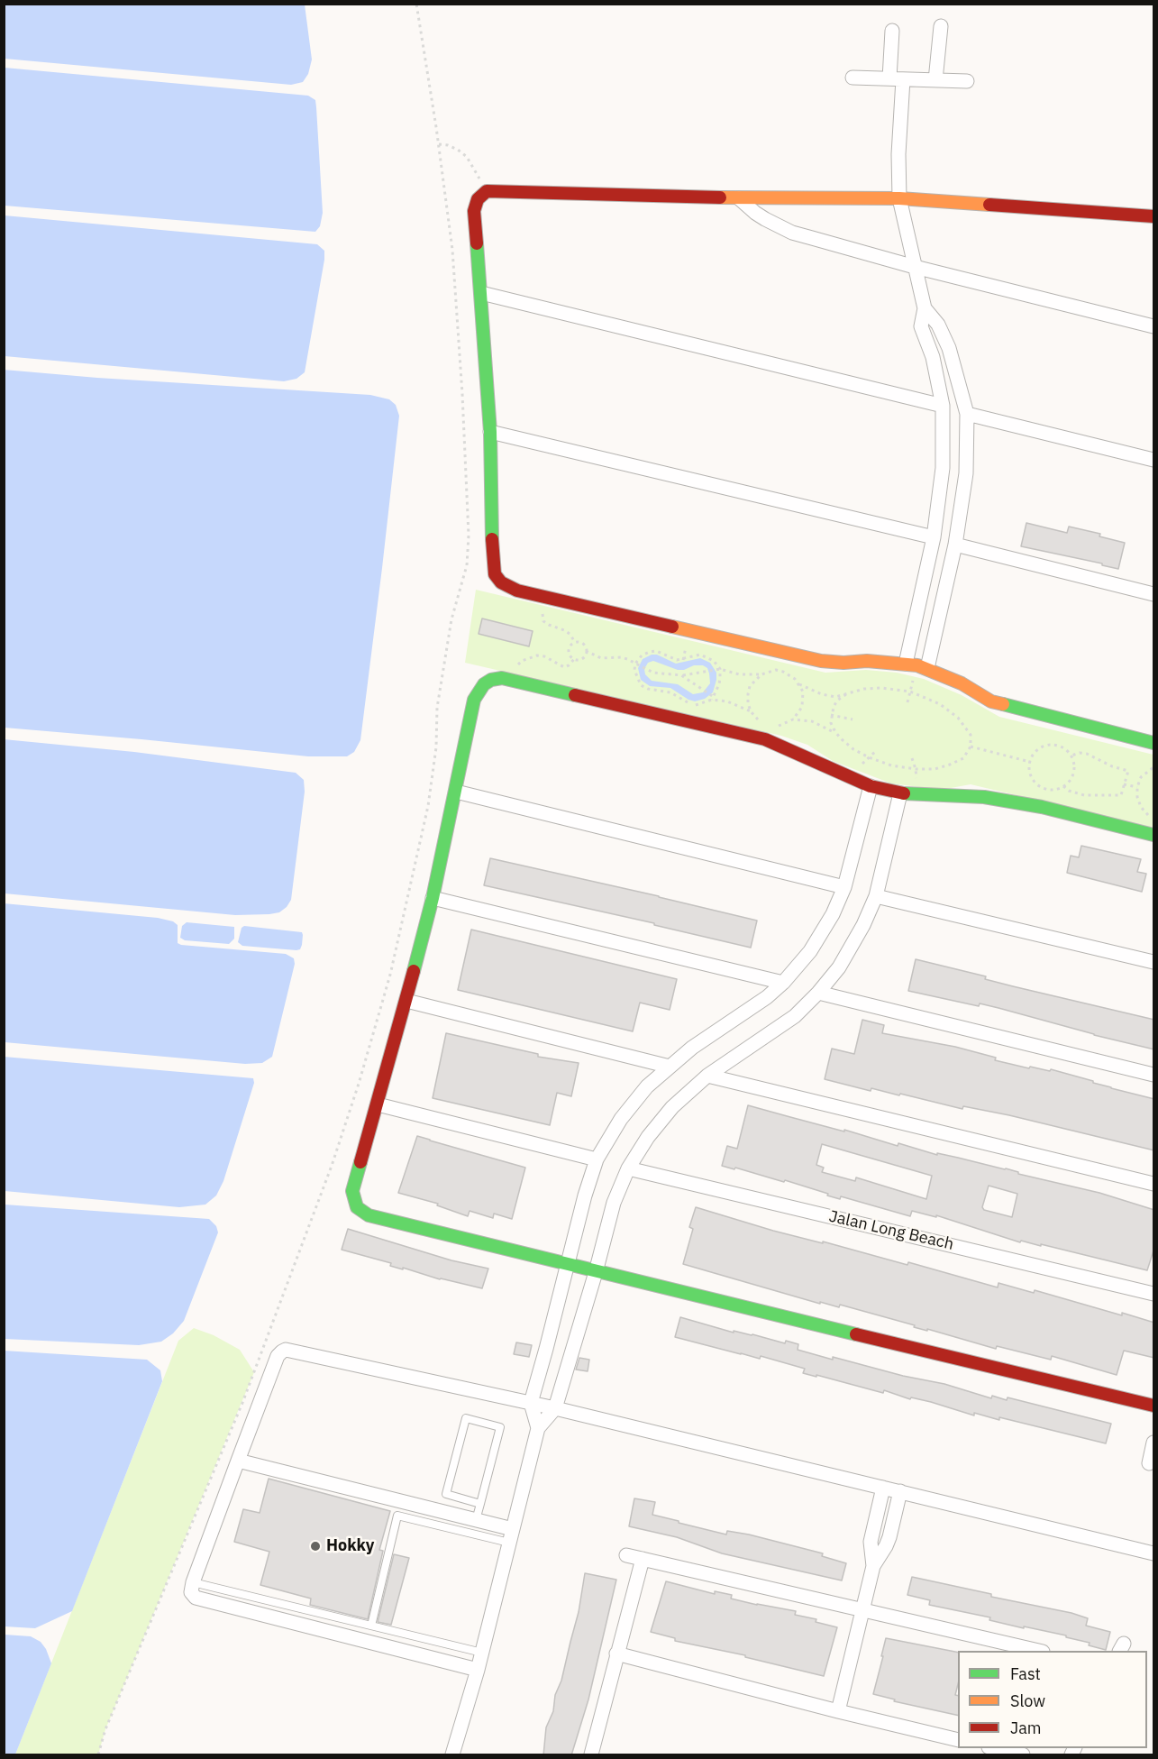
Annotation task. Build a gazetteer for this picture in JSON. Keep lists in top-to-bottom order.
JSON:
{
  "streets": {
    "street": ["Jalan Long Beach"]
  },
  "places": ["Hokky"],
  "legend": ["Fast", "Slow", "Jam"]
}
